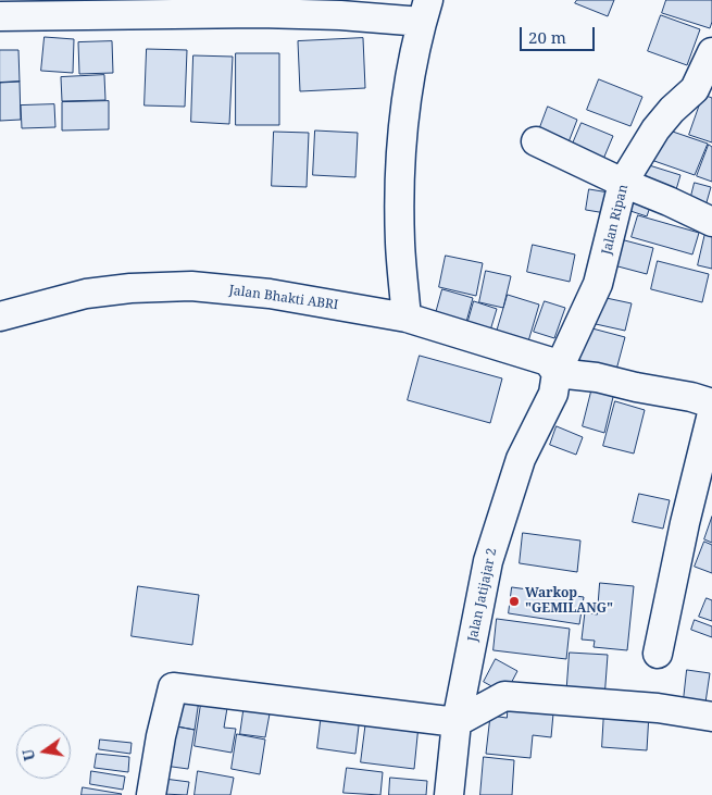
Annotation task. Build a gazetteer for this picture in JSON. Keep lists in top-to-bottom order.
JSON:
{
  "streets": {
    "street": ["Jalan Ripan", "Jalan Bhakti ABRI", "Jalan Jatijajar 2"]
  },
  "crossings": [
    ["Jalan Ripan", "Jalan Bhakti ABRI"],
    ["Jalan Ripan", "Jalan Jatijajar 2"],
    ["Jalan Bhakti ABRI", "Jalan Jatijajar 2"]
  ],
  "places": ["Warkop \"GEMILANG\""],
  "scale_bar": "20 m",
  "north": "left"
}
